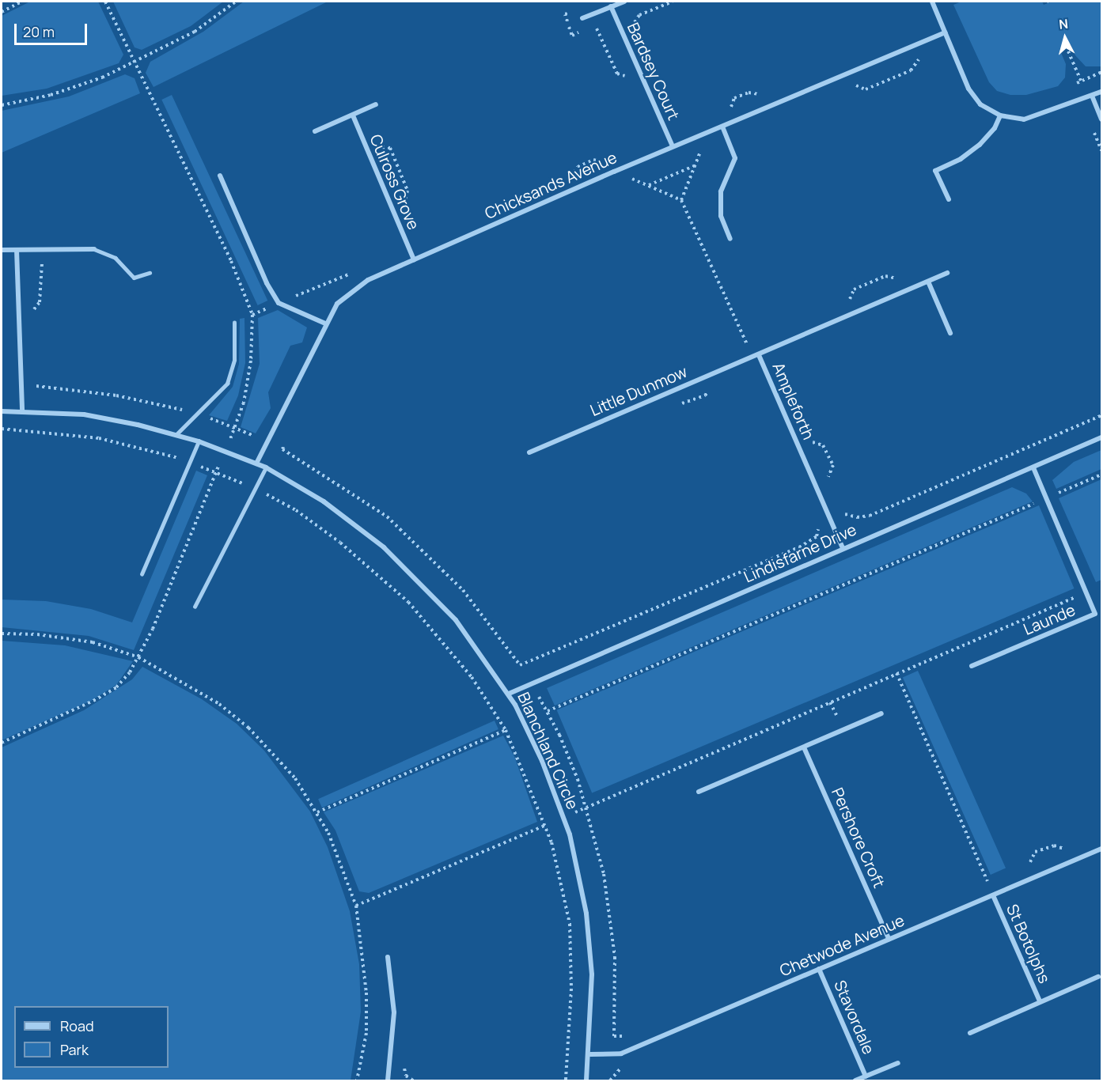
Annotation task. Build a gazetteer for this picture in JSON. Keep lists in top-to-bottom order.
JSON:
{
  "streets": {
    "street": [
      "Bardsey Court",
      "Culross Grove",
      "Chicksands Avenue",
      "Little Dunmow",
      "Ampleforth",
      "Lindisfarne Drive",
      "Launde",
      "Blanchland Circle",
      "Pershore Croft",
      "St Botolphs",
      "Chetwode Avenue",
      "Stavordale"
    ]
  },
  "crossings": [
    ["Bardsey Court", "Chicksands Avenue"],
    ["Culross Grove", "Chicksands Avenue"],
    ["Chicksands Avenue", "Blanchland Circle"],
    ["Little Dunmow", "Ampleforth"],
    ["Ampleforth", "Lindisfarne Drive"],
    ["Lindisfarne Drive", "Launde"],
    ["Lindisfarne Drive", "Blanchland Circle"],
    ["Blanchland Circle", "Chetwode Avenue"],
    ["Pershore Croft", "Chetwode Avenue"],
    ["St Botolphs", "Chetwode Avenue"],
    ["Chetwode Avenue", "Stavordale"]
  ],
  "legend": ["Road", "Park"],
  "scale_bar": "20 m",
  "north": "top"
}
